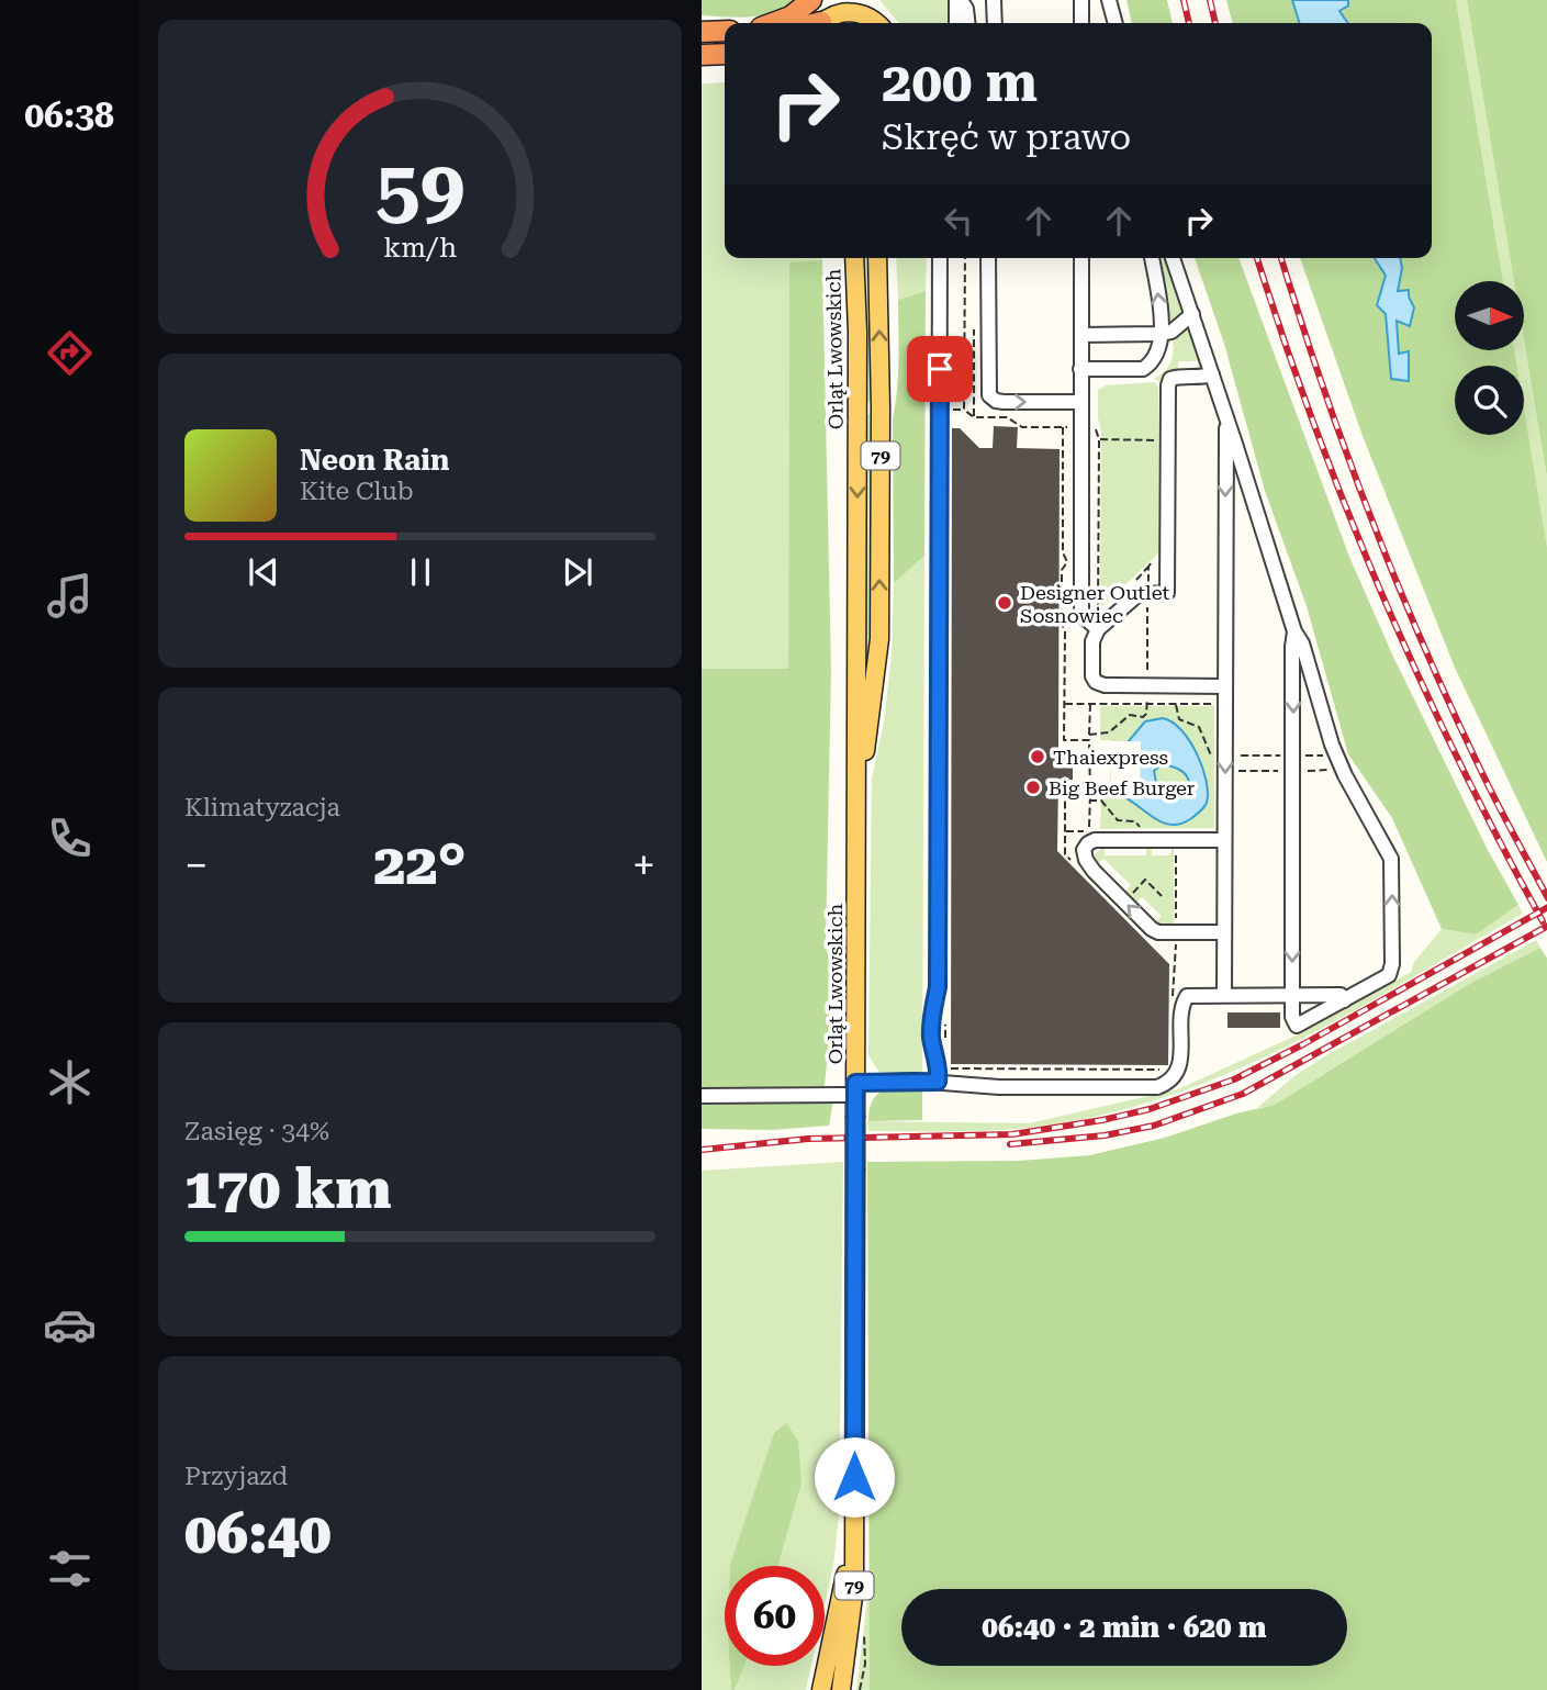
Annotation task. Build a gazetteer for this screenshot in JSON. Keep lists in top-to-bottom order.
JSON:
{
  "streets": {
    "main road": ["Orląt Lwowskich", "79"]
  },
  "crossings": [
    ["Orląt Lwowskich", "79"]
  ],
  "places": ["Designer Outlet Sosnowiec", "Thaiexpress", "Big Beef Burger"],
  "north": "right",
  "page": {
    "tabs": "06:38",
    "turn": ["200 m", "Skręć w prawo"],
    "song": ["Neon Rain", "Kite Club"],
    "tile": [
      "Klimatyzacja",
      ["Zasięg · 34%", "170 km"],
      ["Przyjazd", "06:40"]
    ],
    "heat": ["−", "22°", "+"],
    "limit": "60",
    "trip": "06:40 · 2 min · 620 m",
    "gauge": ["59", "km/h"]
  }
}
